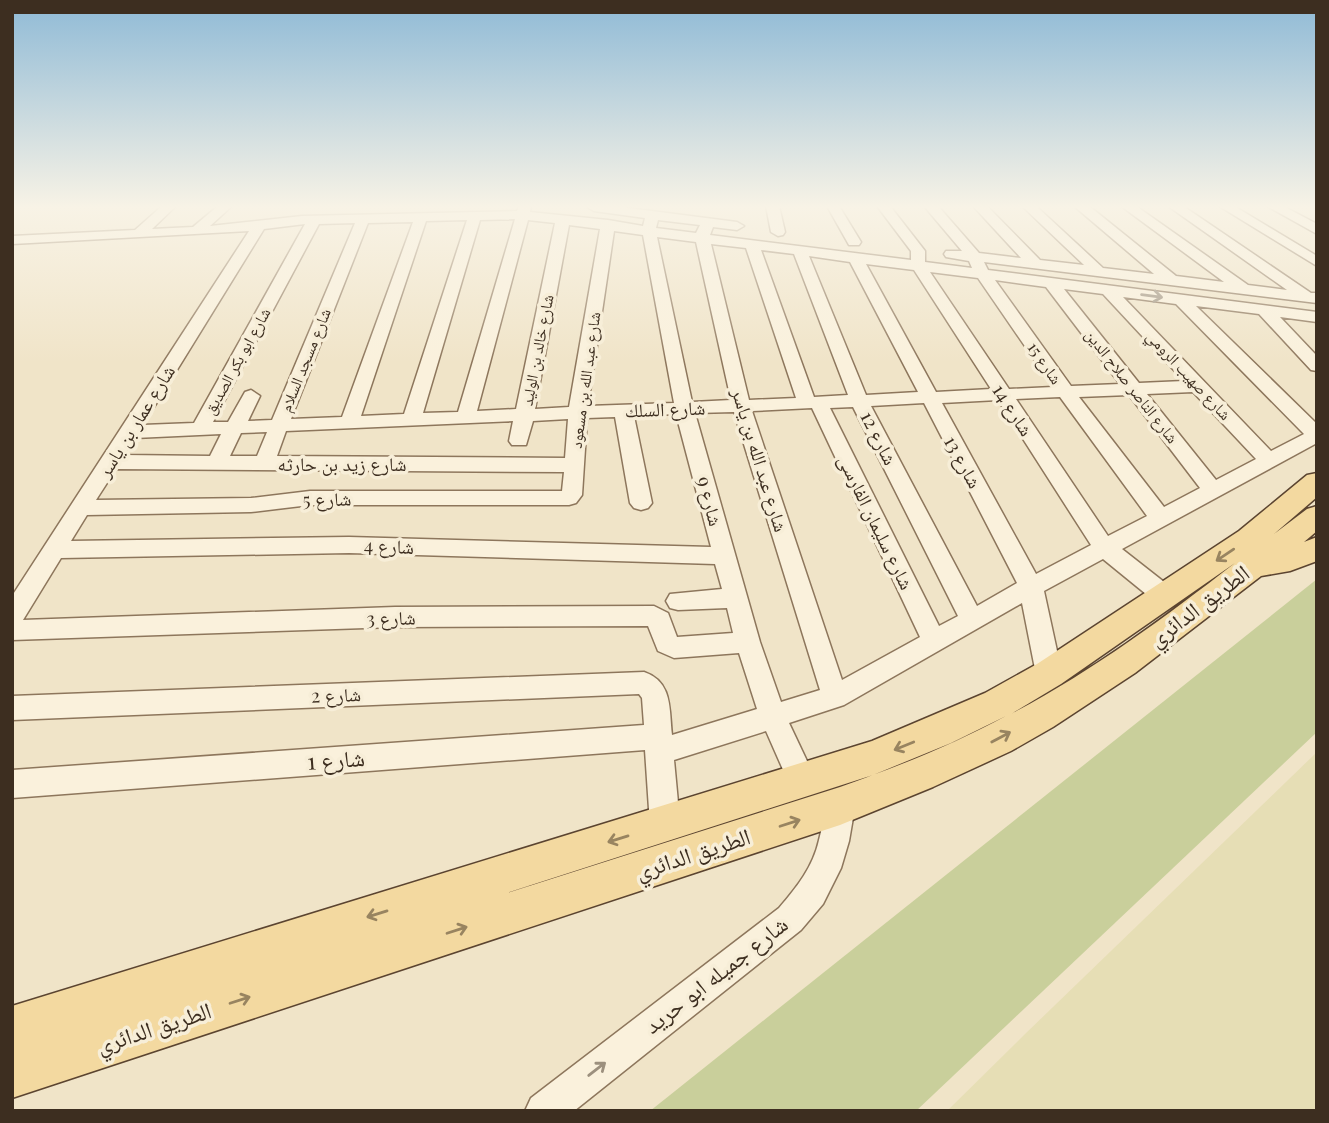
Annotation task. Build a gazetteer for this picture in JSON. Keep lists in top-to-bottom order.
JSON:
{
  "streets": {
    "main road": ["الطريق الدائري"],
    "street": [
      "شارع خالد بن الوليد",
      "شارع مسجد السلام",
      "شارع ابو بكر الصديق",
      "شارع 15",
      "شارع صهيب الرومي",
      "شارع عبد الله بن مسعود",
      "شارع الناصر صلاح الدين",
      "شارع السلك",
      "شارع 14",
      "شارع عمار بن ياسر",
      "شارع 12",
      "شارع عبد الله بن ياسر",
      "شارع 13",
      "شارع زيد بن حارثه",
      "شارع 5",
      "شارع 9",
      "شارع سليمان الفارسى",
      "شارع 4",
      "شارع 3",
      "شارع 2",
      "شارع 1",
      "شارع جميله ابو حريد"
    ]
  },
  "crossings": [
    ["شارع خالد بن الوليد", "شارع السلك"],
    ["شارع مسجد السلام", "شارع السلك"],
    ["شارع مسجد السلام", "شارع زيد بن حارثه"],
    ["شارع ابو بكر الصديق", "شارع السلك"],
    ["شارع 15", "شارع السلك"],
    ["شارع 15", "شارع 1"],
    ["شارع صهيب الرومي", "شارع السلك"],
    ["شارع صهيب الرومي", "شارع 1"],
    ["شارع عبد الله بن مسعود", "شارع السلك"],
    ["شارع عبد الله بن مسعود", "شارع زيد بن حارثه"],
    ["شارع عبد الله بن مسعود", "شارع 5"],
    ["شارع الناصر صلاح الدين", "شارع السلك"],
    ["شارع الناصر صلاح الدين", "شارع 1"],
    ["شارع السلك", "شارع 14"],
    ["شارع السلك", "شارع عمار بن ياسر"],
    ["شارع السلك", "شارع 12"],
    ["شارع السلك", "شارع عبد الله بن ياسر"],
    ["شارع السلك", "شارع 13"],
    ["شارع السلك", "شارع 9"],
    ["شارع السلك", "شارع سليمان الفارسى"],
    ["شارع 14", "الطريق الدائري"],
    ["شارع 14", "شارع 1"],
    ["شارع عمار بن ياسر", "شارع زيد بن حارثه"],
    ["شارع عمار بن ياسر", "شارع 5"],
    ["شارع عمار بن ياسر", "شارع 4"],
    ["شارع 12", "شارع 1"],
    ["شارع عبد الله بن ياسر", "شارع 1"],
    ["شارع 13", "الطريق الدائري"],
    ["شارع 13", "شارع 1"],
    ["شارع 9", "شارع 4"],
    ["شارع 9", "الطريق الدائري"],
    ["شارع 9", "شارع 3"],
    ["شارع 9", "شارع 1"],
    ["شارع سليمان الفارسى", "شارع 1"],
    ["الطريق الدائري", "شارع جميله ابو حريد"],
    ["شارع 2", "شارع 1"]
  ],
  "one_way": ["شارع جميله ابو حريد"]
}
